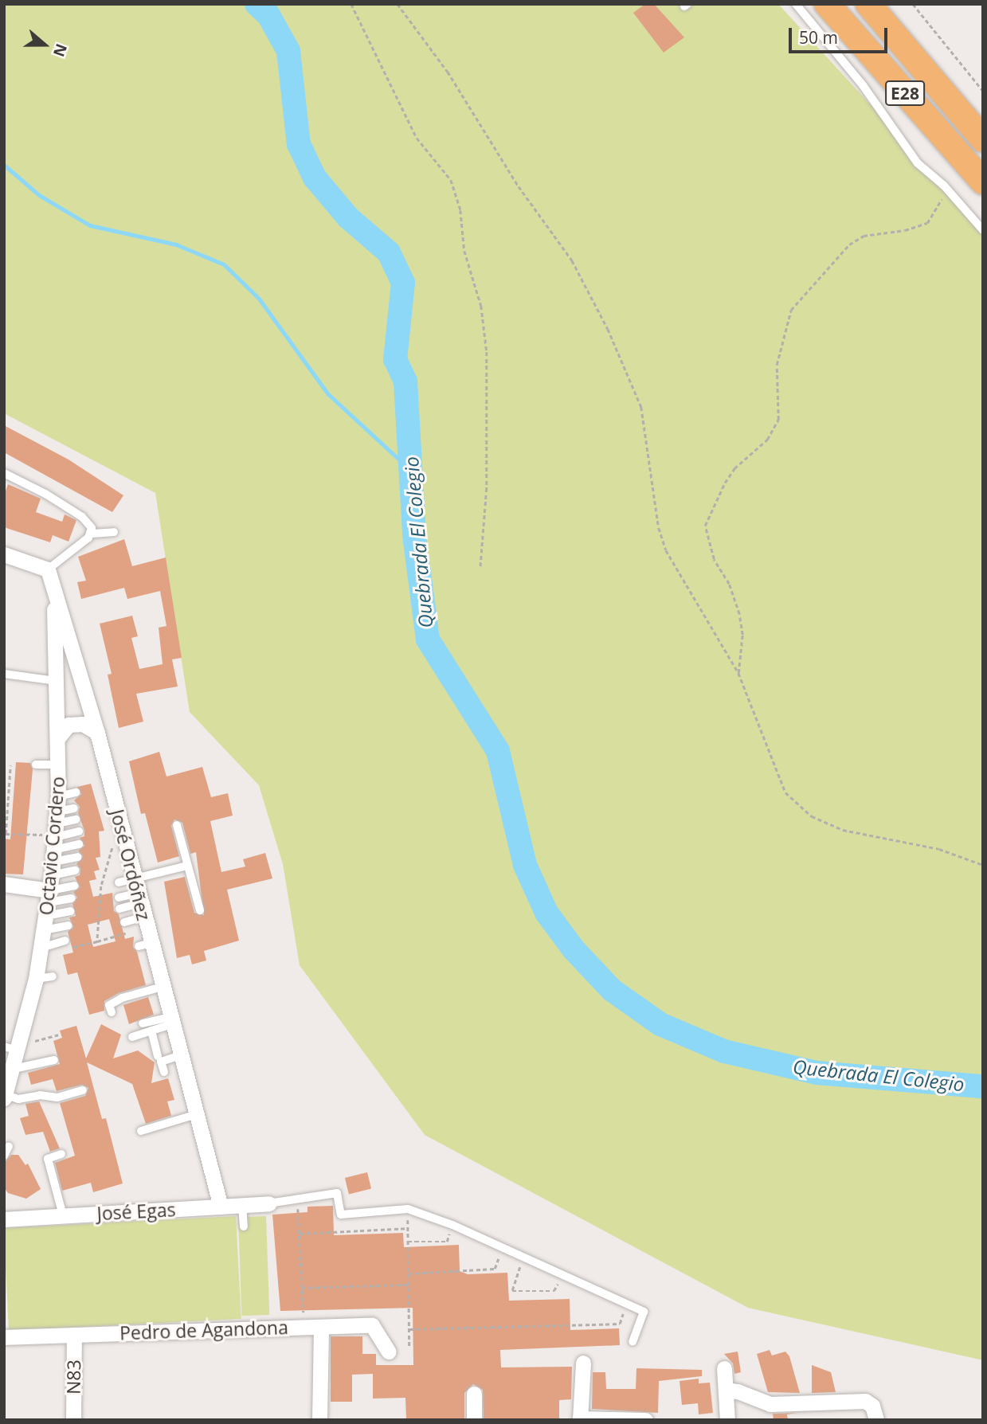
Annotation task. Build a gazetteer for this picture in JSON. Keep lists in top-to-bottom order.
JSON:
{
  "streets": {
    "main road": ["E28"],
    "street": [
      "Octavio Cordero",
      "José Ordóñez",
      "José Egas",
      "Pedro de Agandona",
      "N83"
    ]
  },
  "crossings": [
    ["Octavio Cordero", "José Ordóñez"],
    ["José Ordóñez", "José Egas"],
    ["Pedro de Agandona", "N83"]
  ],
  "water": ["Quebrada El Colegio"],
  "scale_bar": "50 m",
  "north": "right"
}
